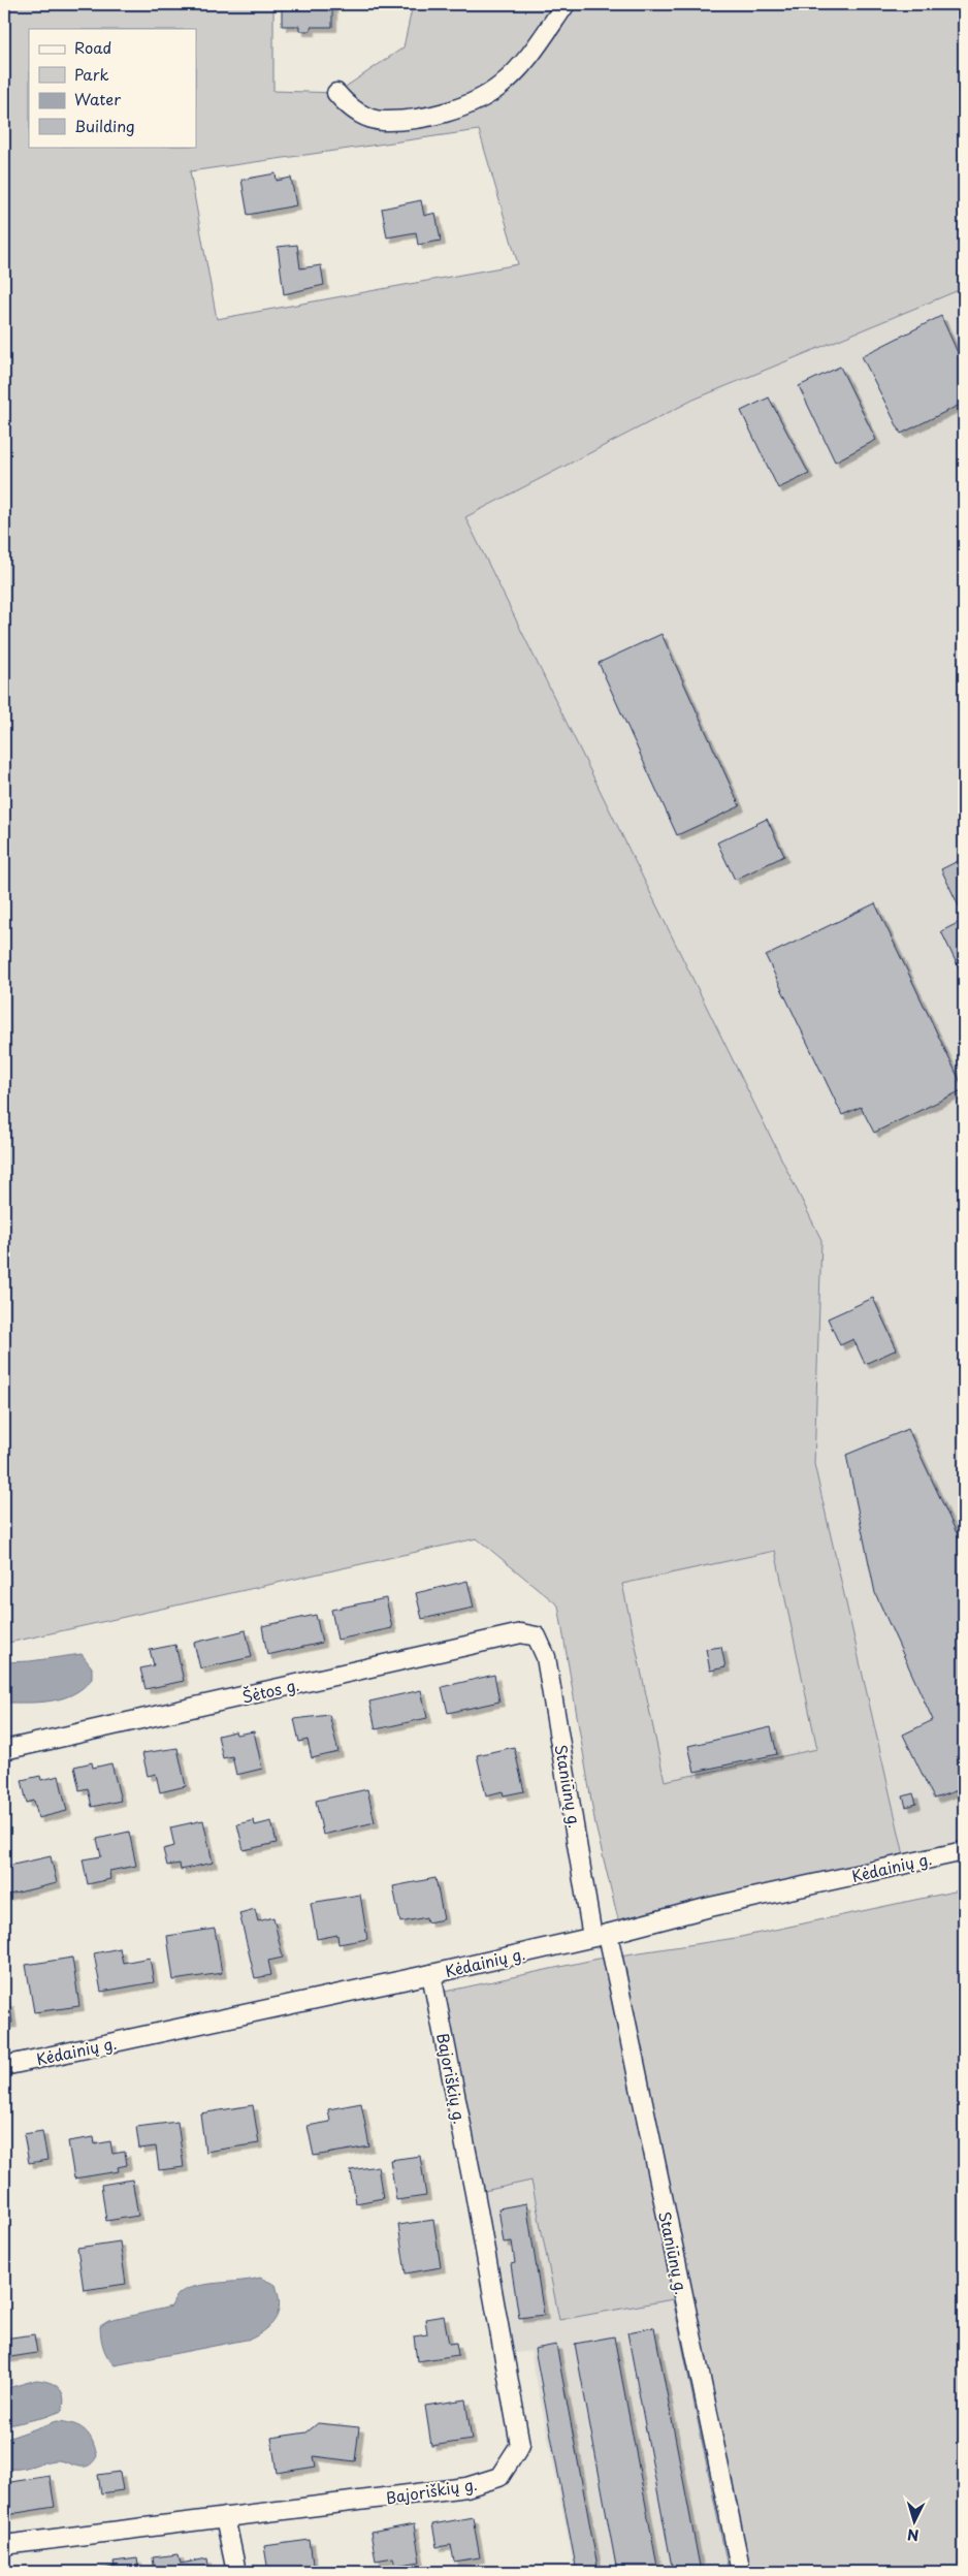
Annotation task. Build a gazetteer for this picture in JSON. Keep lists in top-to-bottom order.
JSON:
{
  "streets": {
    "street": [
      "Šėtos g.",
      "Staniūnų g.",
      "Kėdainių g.",
      "Bajoriškių g."
    ]
  },
  "crossings": [
    ["Šėtos g.", "Staniūnų g."],
    ["Staniūnų g.", "Kėdainių g."],
    ["Kėdainių g.", "Bajoriškių g."]
  ],
  "legend": [
    "Road",
    "Park",
    "Water",
    "Building"
  ],
  "north": "bottom"
}
